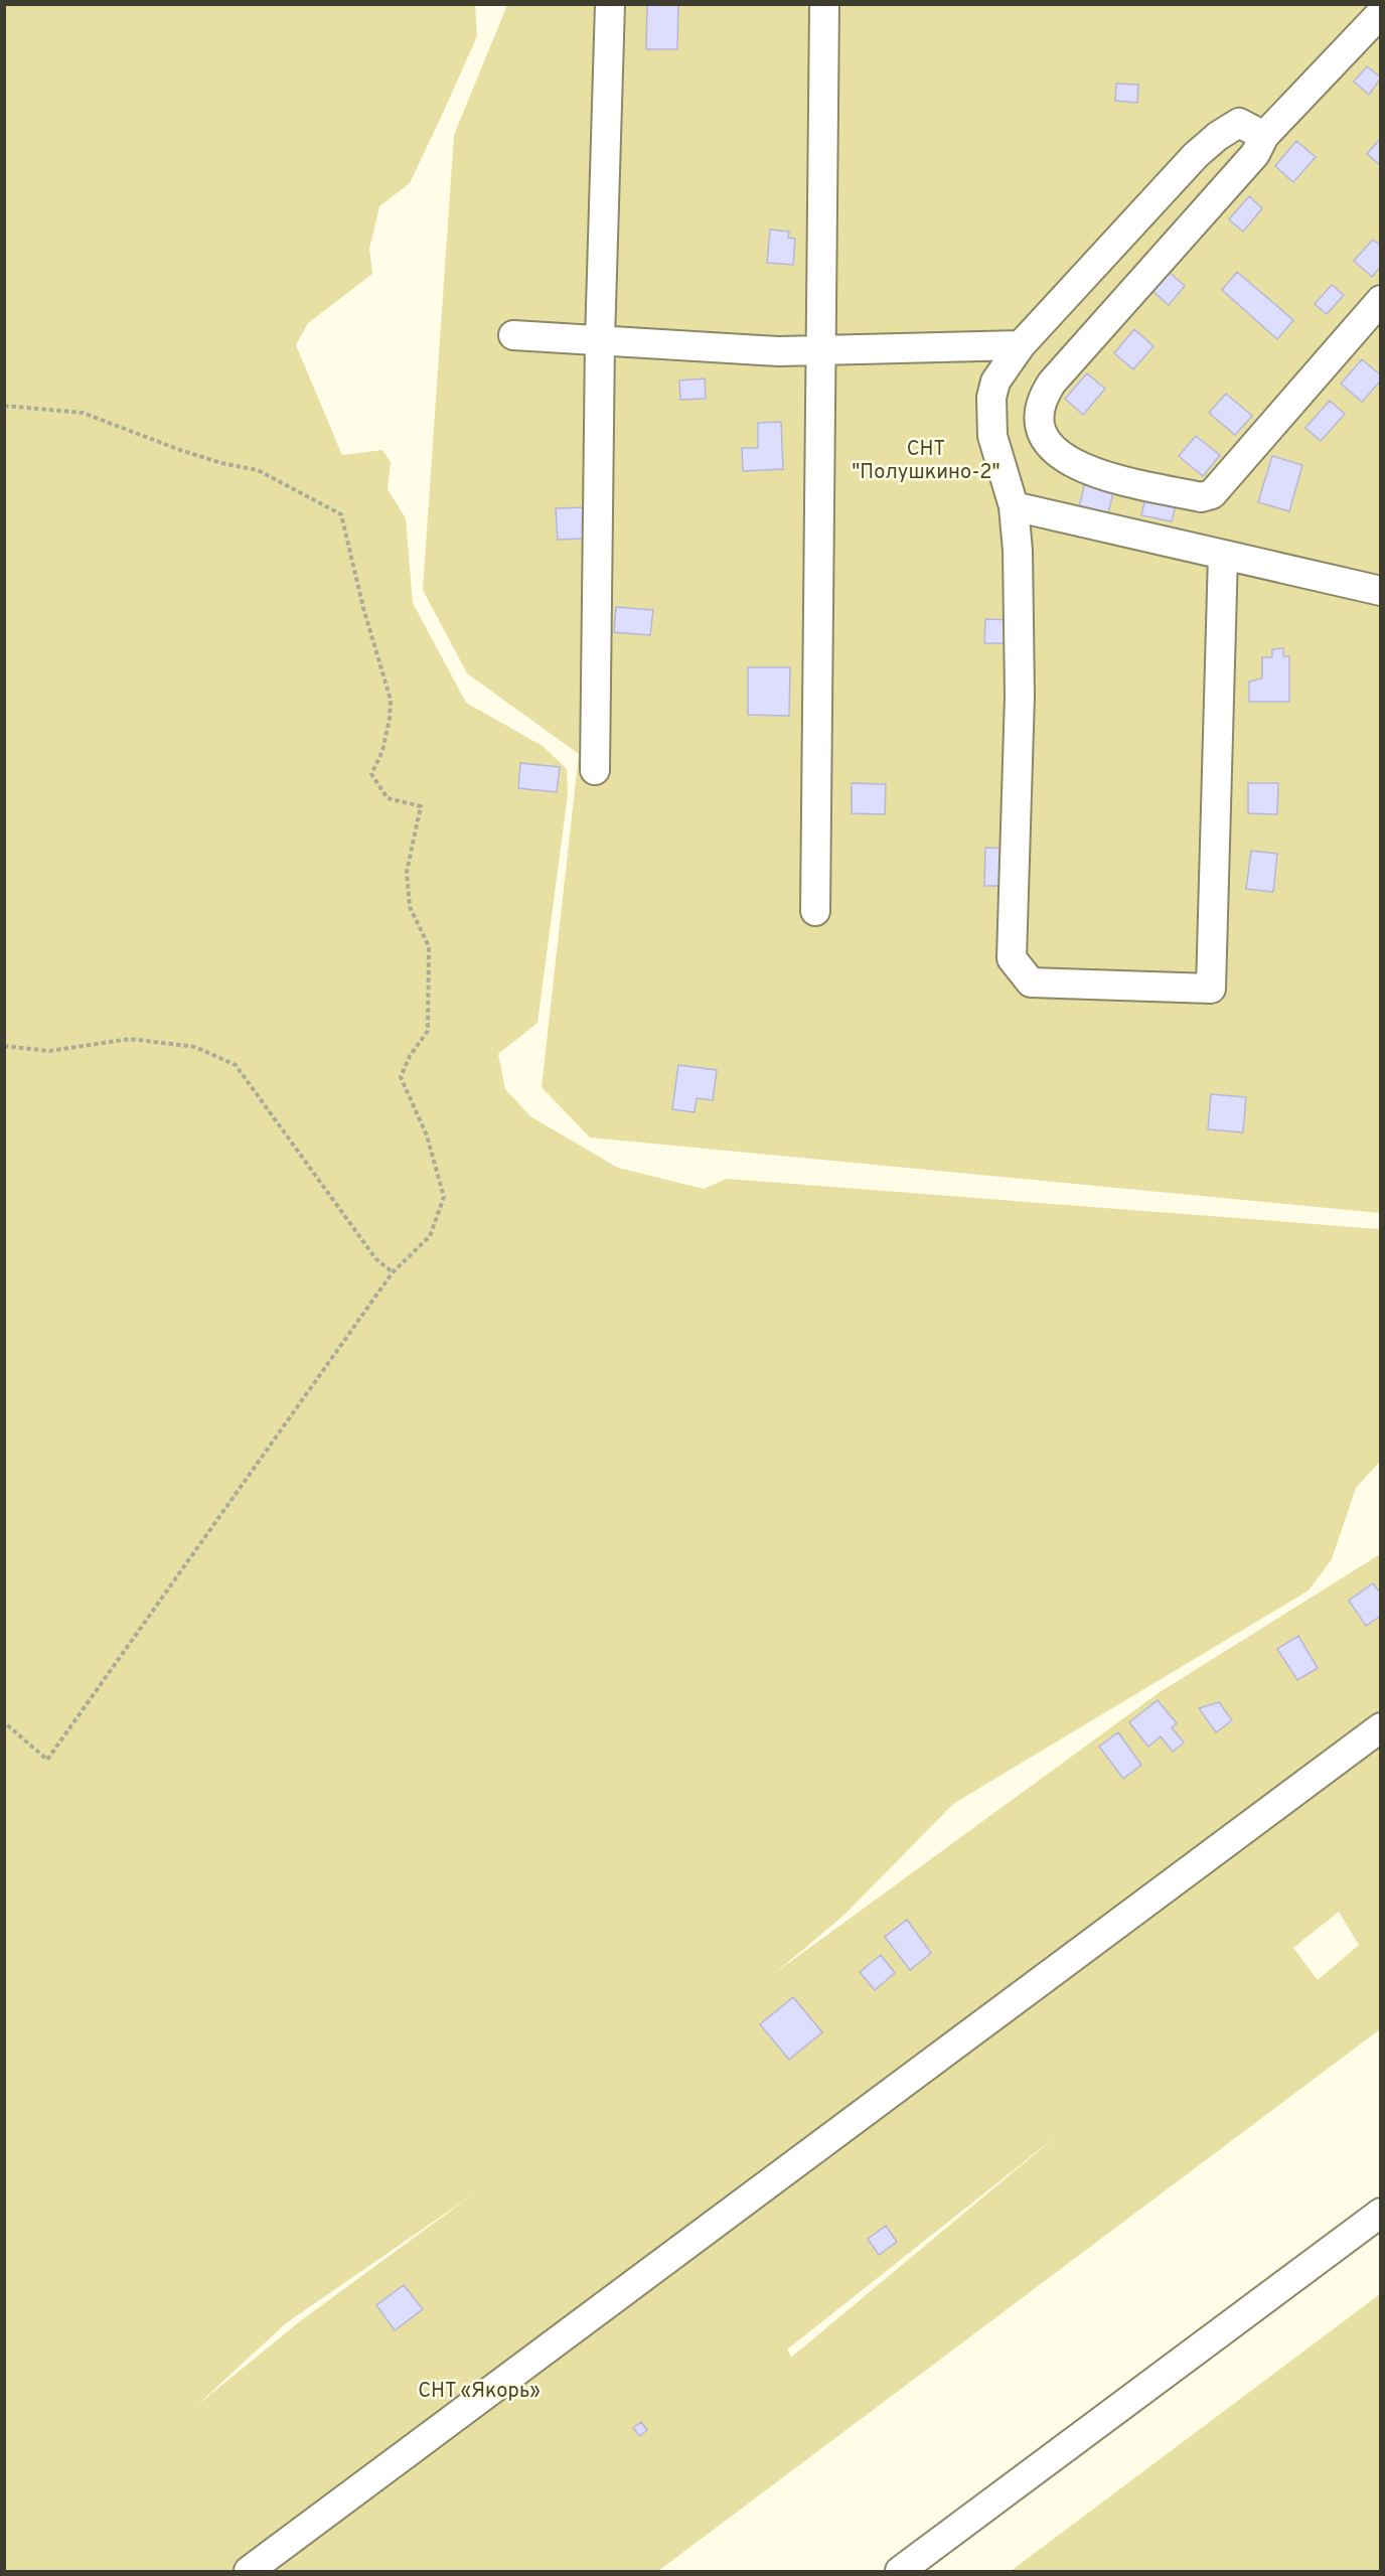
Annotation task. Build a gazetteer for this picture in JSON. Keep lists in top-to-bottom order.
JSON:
{
  "parks": ["СНТ \"Полушкино-2\"", "СНТ «Якорь»"]
}
